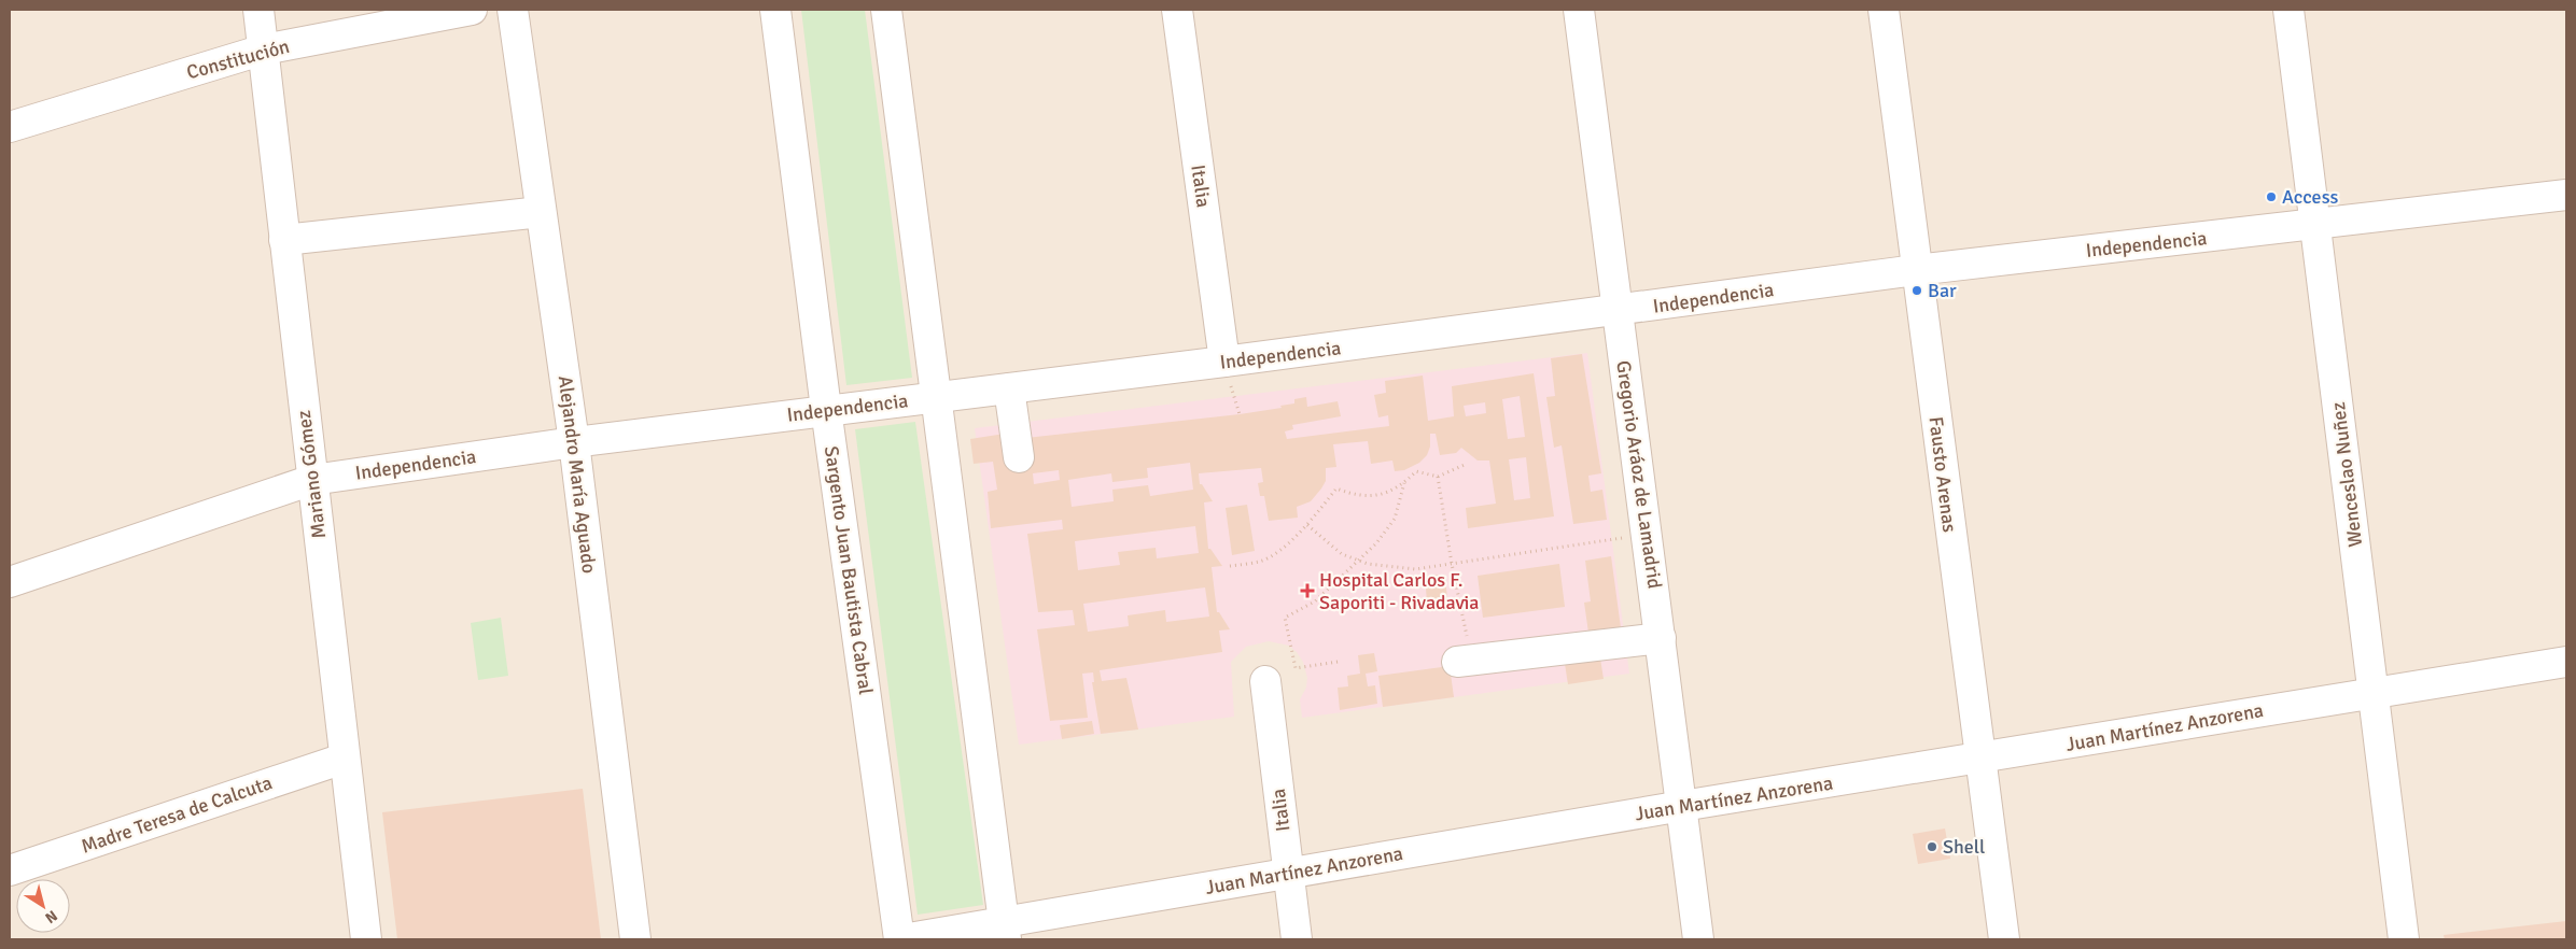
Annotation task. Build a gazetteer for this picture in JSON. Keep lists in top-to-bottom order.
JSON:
{
  "streets": {
    "street": [
      "Constitución",
      "Italia",
      "Independencia",
      "Mariano Gómez",
      "Alejandro María Aguado",
      "Gregorio Aráoz de Lamadrid",
      "Fausto Arenas",
      "Wenceslao Nuñez",
      "Sargento Juan Bautista Cabral",
      "Juan Martínez Anzorena",
      "Madre Teresa de Calcuta"
    ]
  },
  "crossings": [
    ["Constitución", "Mariano Gómez"],
    ["Italia", "Independencia"],
    ["Italia", "Juan Martínez Anzorena"],
    ["Independencia", "Mariano Gómez"],
    ["Independencia", "Alejandro María Aguado"],
    ["Independencia", "Gregorio Aráoz de Lamadrid"],
    ["Independencia", "Fausto Arenas"],
    ["Independencia", "Wenceslao Nuñez"],
    ["Independencia", "Sargento Juan Bautista Cabral"],
    ["Mariano Gómez", "Madre Teresa de Calcuta"],
    ["Gregorio Aráoz de Lamadrid", "Juan Martínez Anzorena"],
    ["Fausto Arenas", "Juan Martínez Anzorena"],
    ["Wenceslao Nuñez", "Juan Martínez Anzorena"],
    ["Sargento Juan Bautista Cabral", "Juan Martínez Anzorena"]
  ],
  "places": {
    "other": ["Access", "Bar", "Shell"],
    "health": ["Hospital Carlos F. Saporiti - Rivadavia"]
  },
  "north": "bottom right"
}
